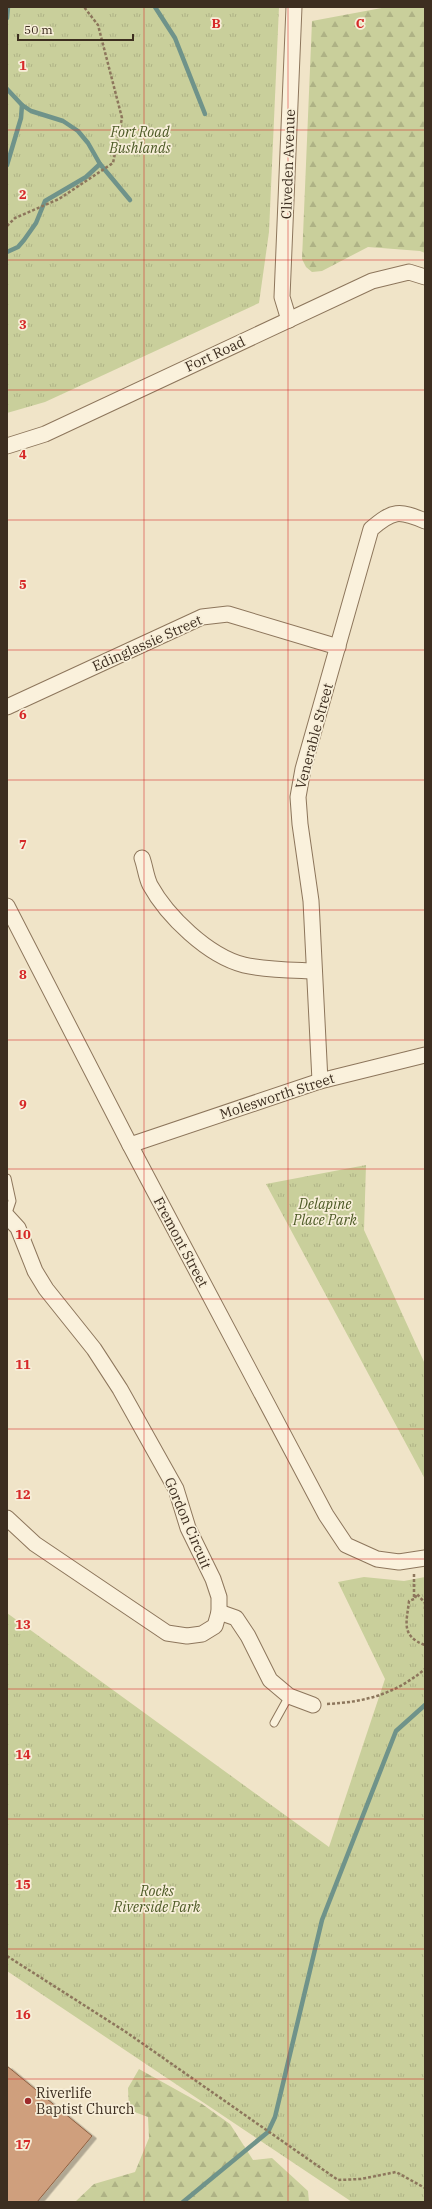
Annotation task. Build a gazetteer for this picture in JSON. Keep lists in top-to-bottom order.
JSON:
{
  "streets": {
    "street": [
      "Cliveden Avenue",
      "Fort Road",
      "Edinglassie Street",
      "Venerable Street",
      "Molesworth Street",
      "Fremont Street",
      "Gordon Circuit"
    ]
  },
  "crossings": [
    ["Cliveden Avenue", "Fort Road"],
    ["Edinglassie Street", "Venerable Street"],
    ["Venerable Street", "Molesworth Street"],
    ["Molesworth Street", "Fremont Street"]
  ],
  "parks": ["Fort Road Bushlands", "Delapine Place Park", "Rocks Riverside Park"],
  "places": ["Riverlife Baptist Church"],
  "scale_bar": "50 m",
  "grid": {
    "columns": ["B", "C"],
    "rows": [
      "1",
      "2",
      "3",
      "4",
      "5",
      "6",
      "7",
      "8",
      "9",
      "10",
      "11",
      "12",
      "13",
      "14",
      "15",
      "16",
      "17"
    ]
  }
}
